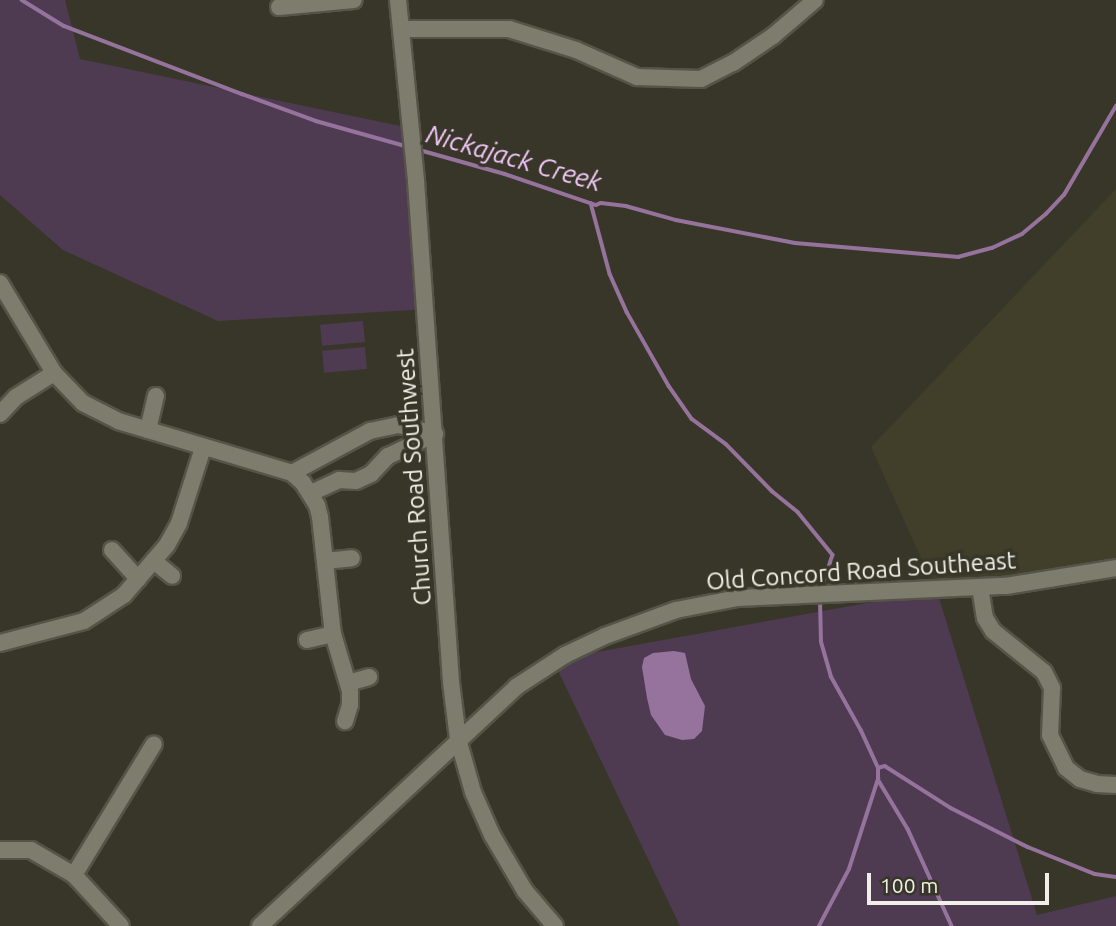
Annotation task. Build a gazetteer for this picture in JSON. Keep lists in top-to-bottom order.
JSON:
{
  "streets": {
    "street": ["Church Road Southwest", "Old Concord Road Southeast"]
  },
  "crossings": [
    ["Church Road Southwest", "Old Concord Road Southeast"]
  ],
  "water": ["Nickajack Creek"],
  "scale_bar": "100 m"
}
